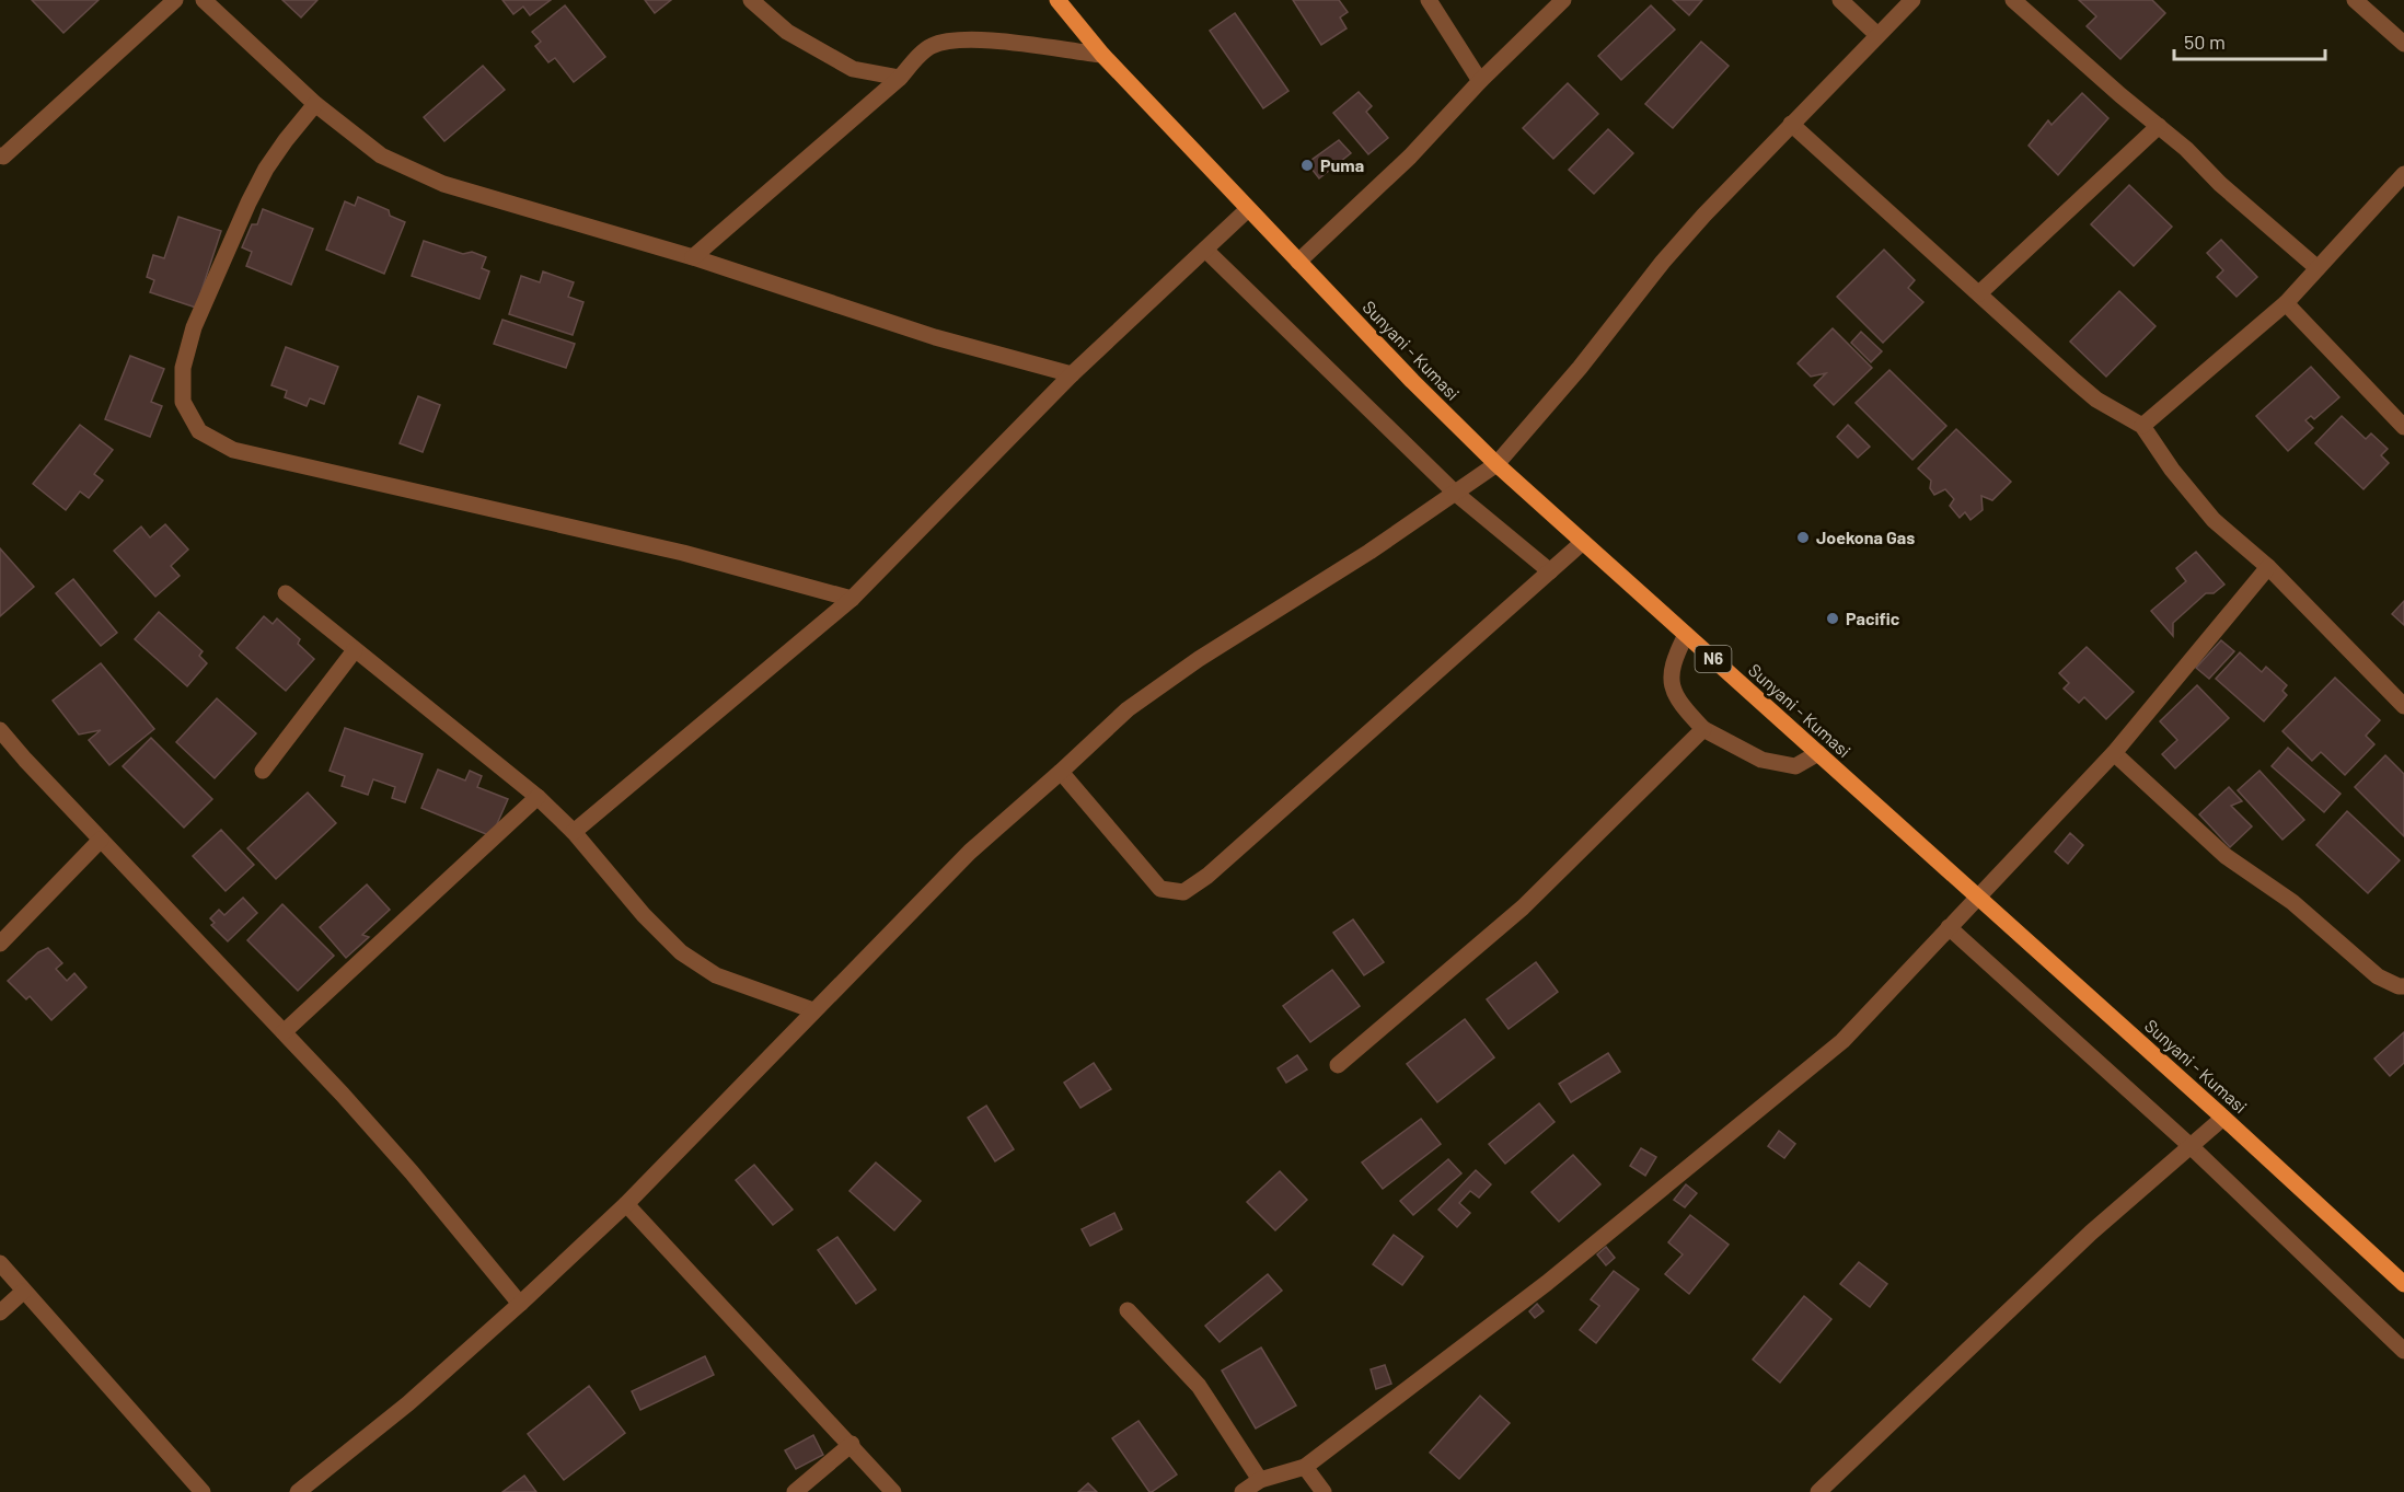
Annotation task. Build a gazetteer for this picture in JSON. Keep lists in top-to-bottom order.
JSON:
{
  "streets": {
    "main road": ["Sunyani - Kumasi", "N6"]
  },
  "places": ["Puma", "Joekona Gas", "Pacific"],
  "scale_bar": "50 m"
}
